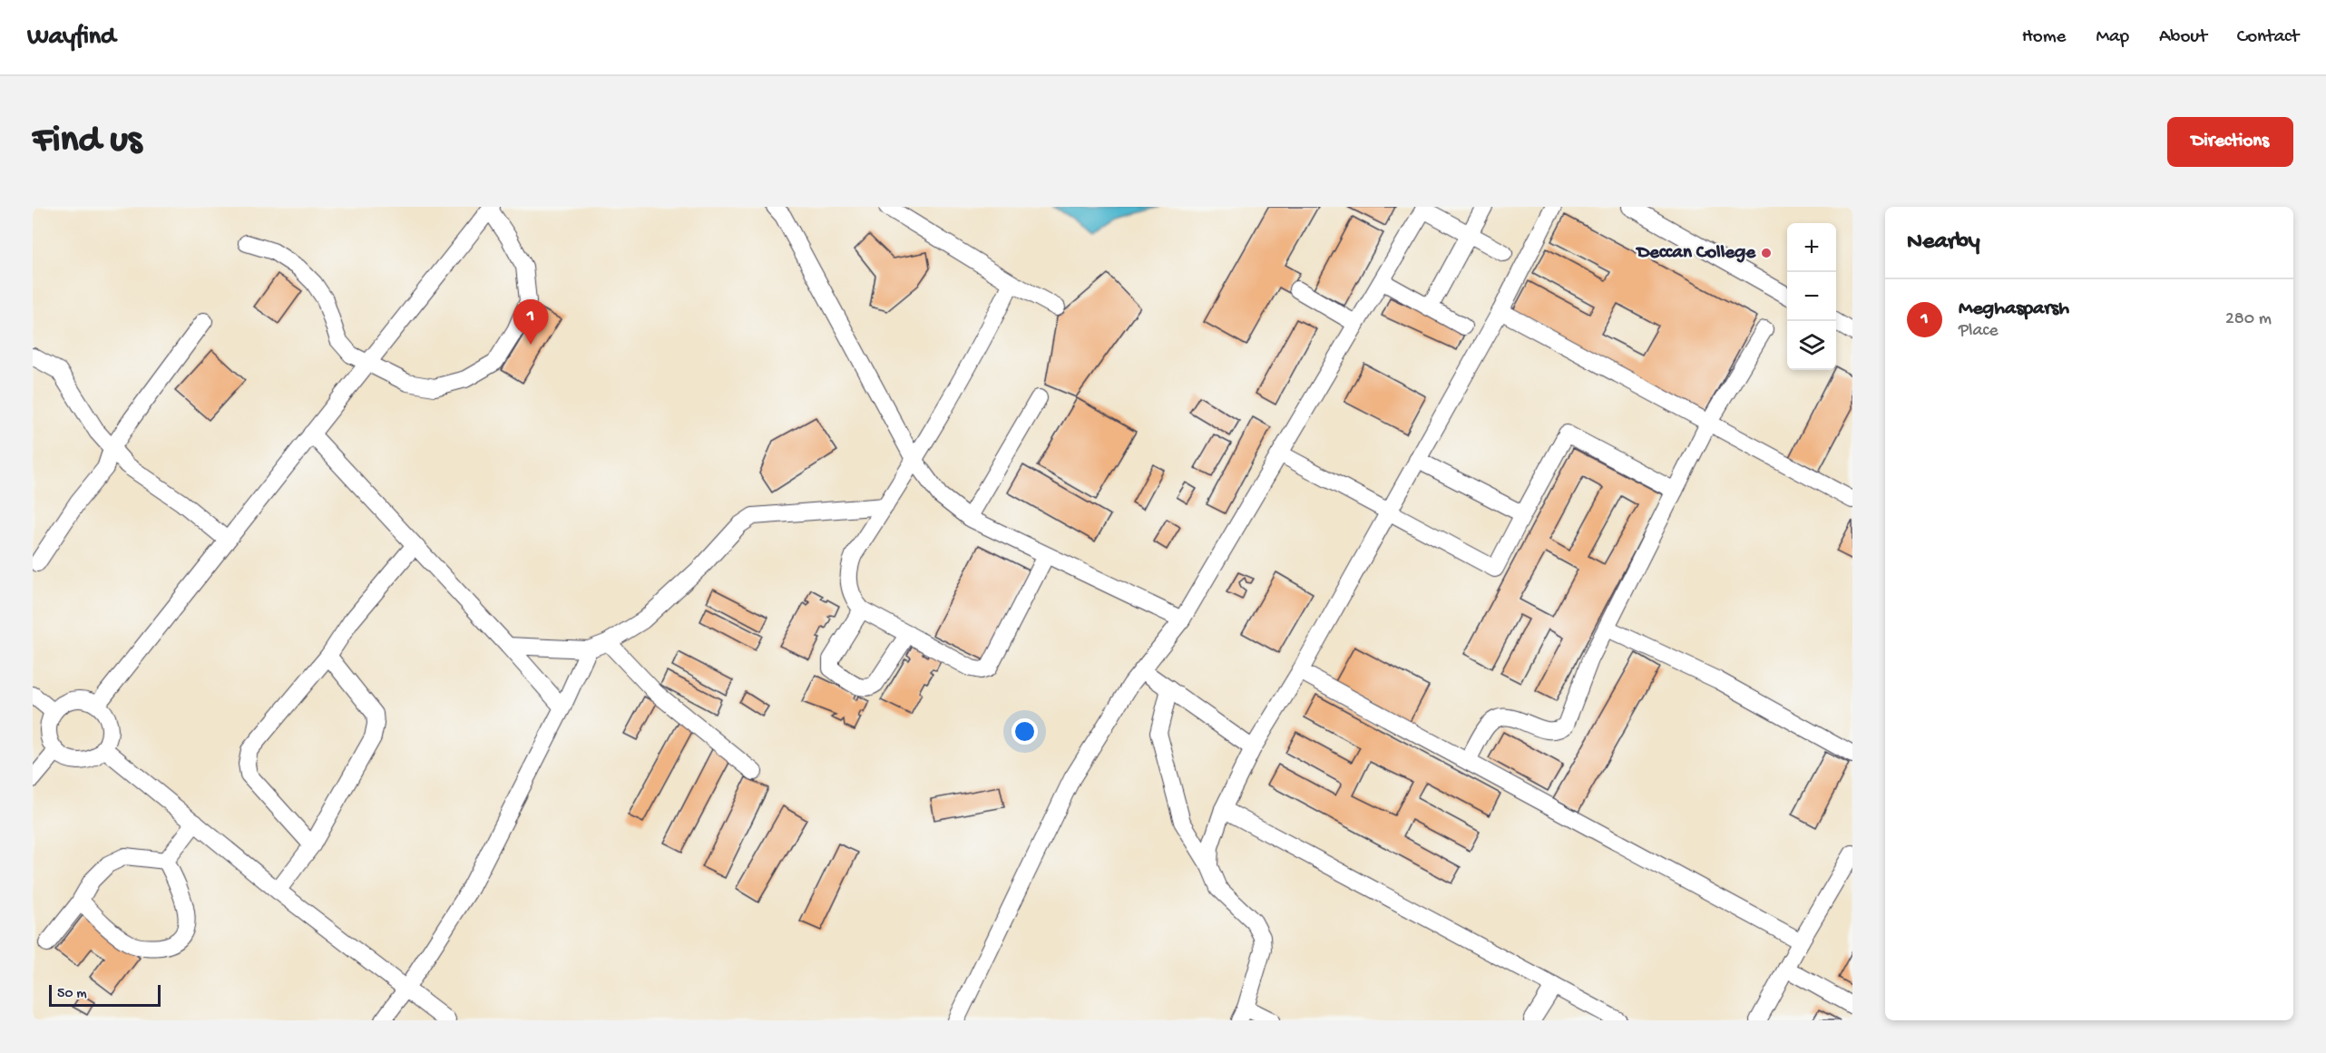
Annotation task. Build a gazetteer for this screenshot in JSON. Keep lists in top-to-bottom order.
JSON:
{
  "places": ["Deccan College"],
  "scale_bar": "50 m",
  "page": {
    "header": "Wayfind",
    "nav": [
      "Home",
      "Map",
      "About",
      "Contact"
    ],
    "buttons": "Directions",
    "title": "Find us",
    "heading": "Nearby",
    "map_buttons": ["+", "−"],
    "list": [
      {
        "mark": "1",
        "name": "Meghasparsh",
        "note": "Place",
        "value": "280 m"
      }
    ],
    "pins": "1",
    "scale": "50 m"
  }
}
